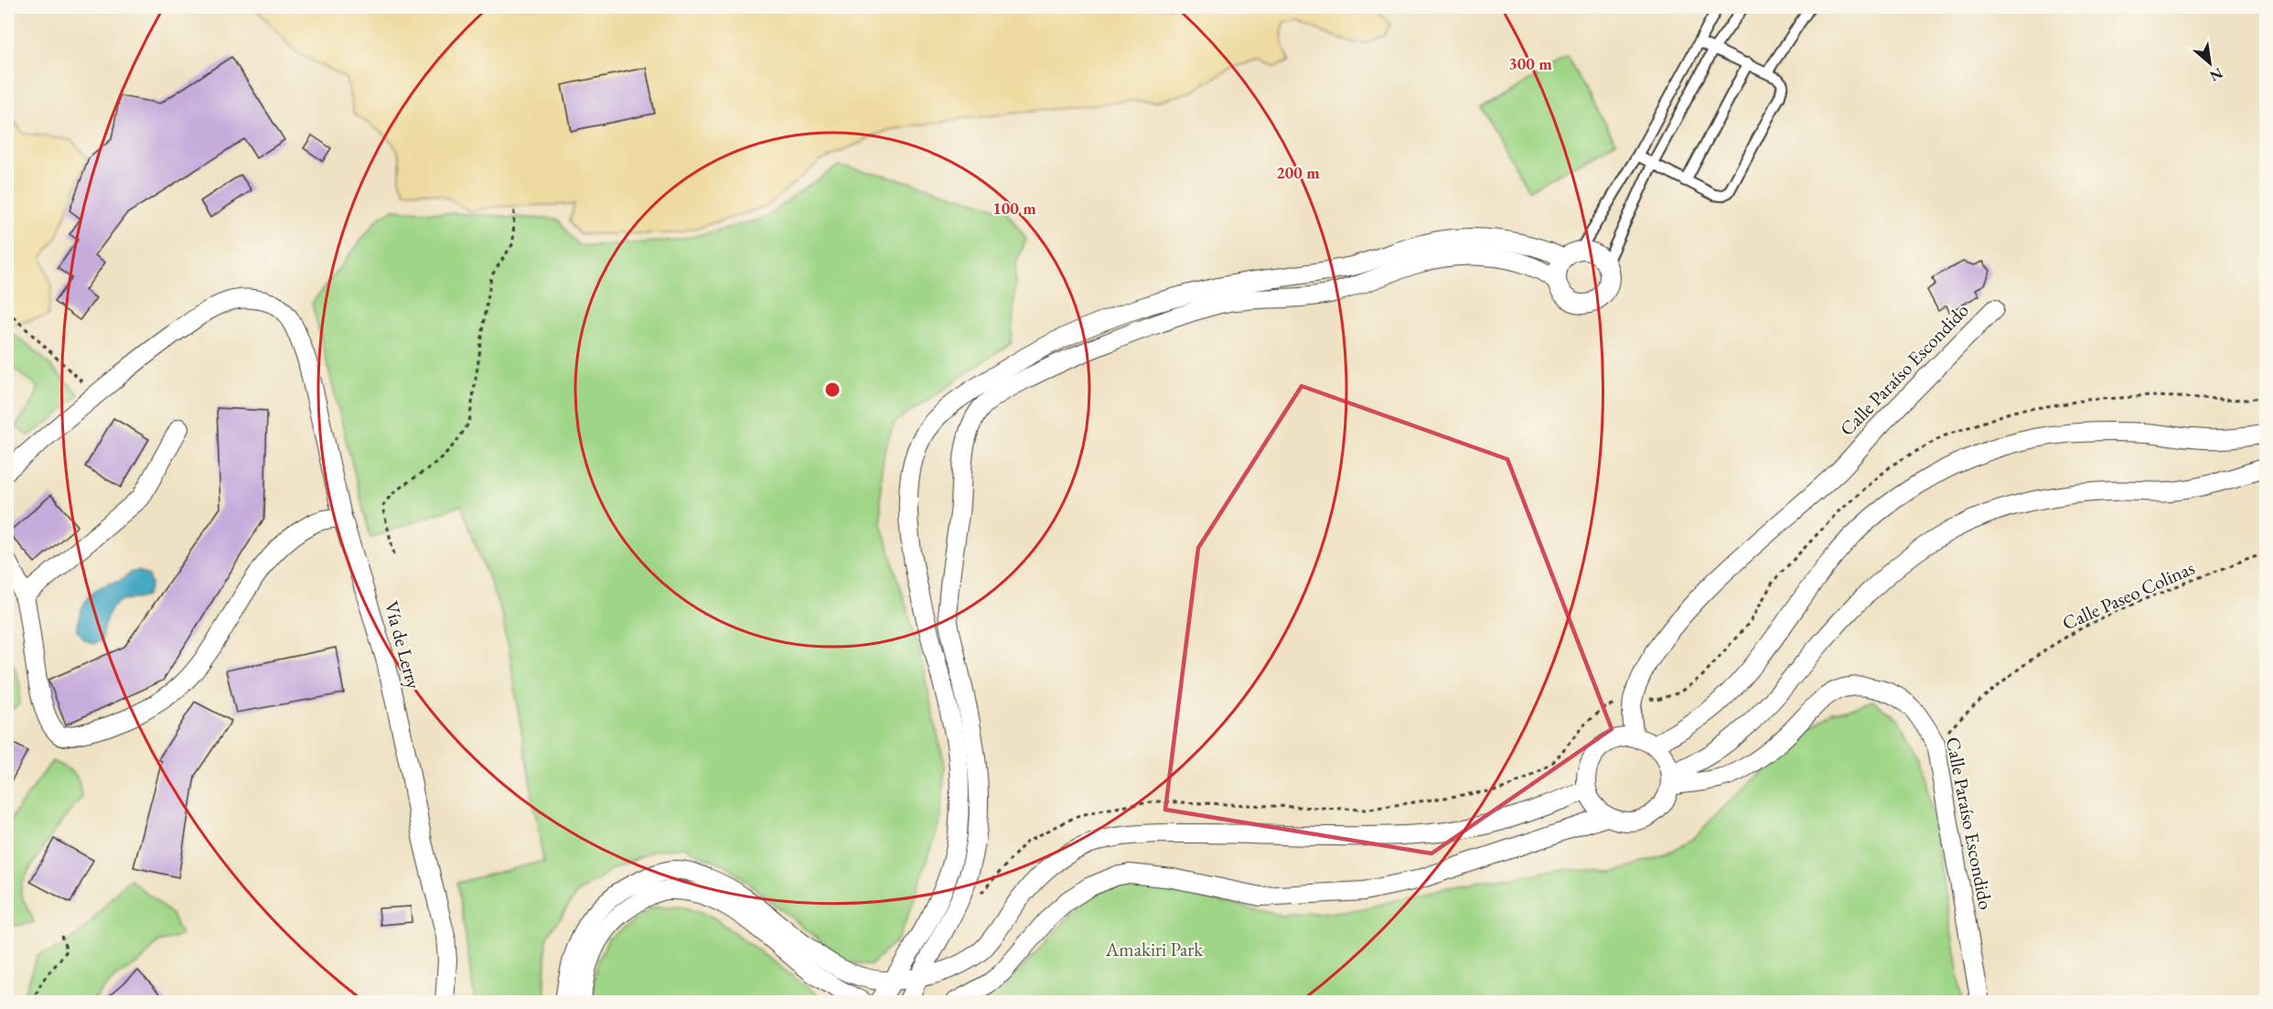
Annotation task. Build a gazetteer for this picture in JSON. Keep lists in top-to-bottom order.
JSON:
{
  "streets": {
    "street": ["Calle Paraíso Escondido", "Vía de Lerry"],
    "path": ["Calle Paseo Colinas"]
  },
  "crossings": [
    ["Calle Paraíso Escondido", "Calle Paseo Colinas"]
  ],
  "parks": ["Amakiri Park"],
  "north": "bottom right",
  "rings": ["300 m", "200 m", "100 m"]
}
